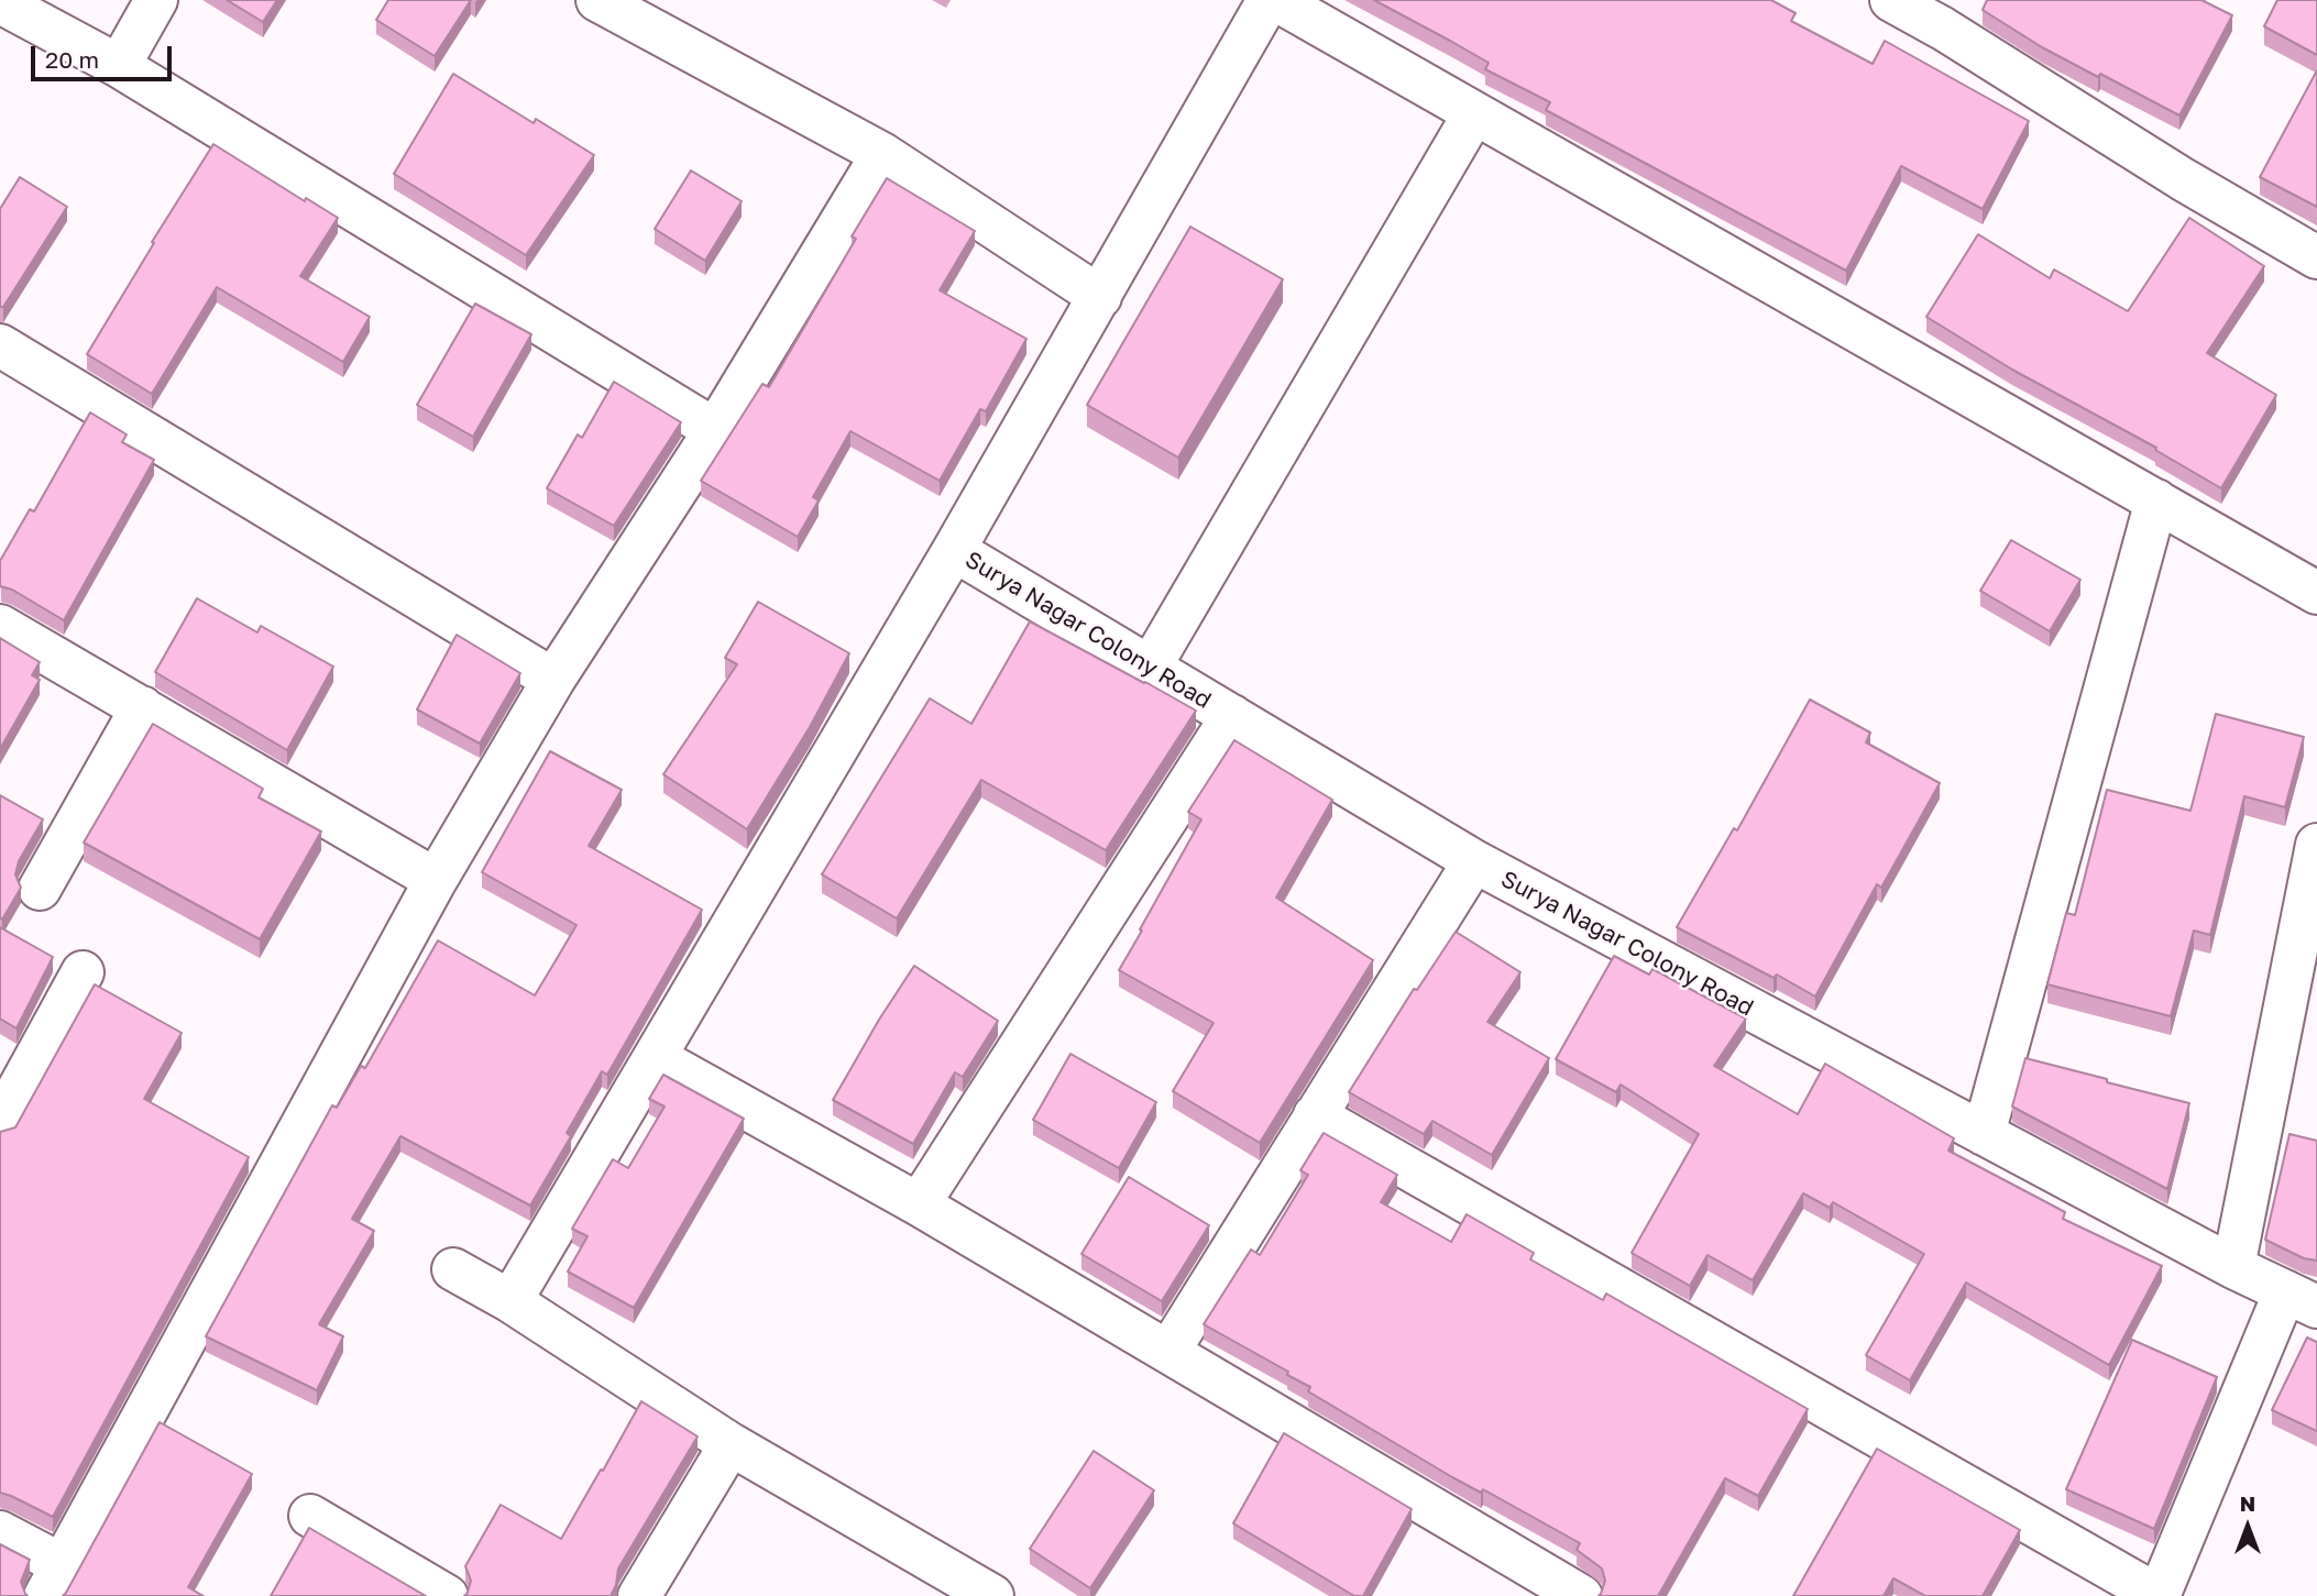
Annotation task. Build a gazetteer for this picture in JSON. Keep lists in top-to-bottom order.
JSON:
{
  "streets": {
    "street": ["Surya Nagar Colony Road"]
  },
  "scale_bar": "20 m",
  "north": "top"
}
